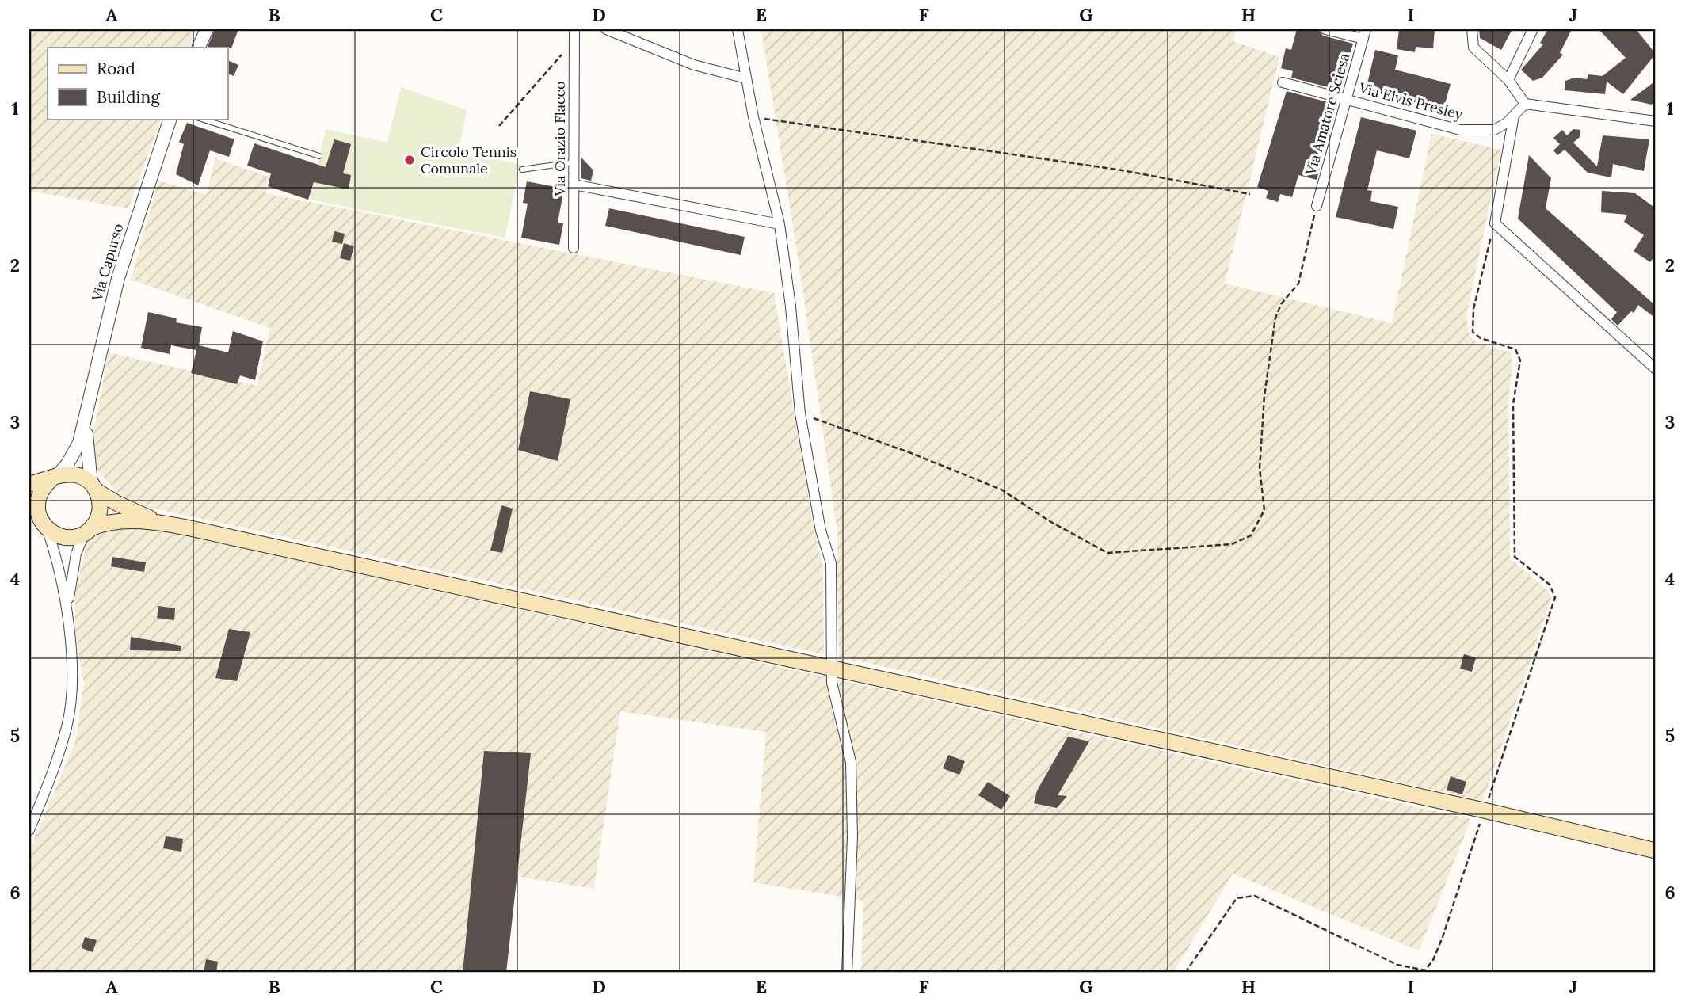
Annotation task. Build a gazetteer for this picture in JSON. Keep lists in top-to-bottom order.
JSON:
{
  "streets": {
    "street": [
      "Via Elvis Presley",
      "Via Amatore Sciesa",
      "Via Orazio Flacco",
      "Via Capurso"
    ]
  },
  "crossings": [
    ["Via Elvis Presley", "Via Amatore Sciesa"]
  ],
  "places": ["Circolo Tennis Comunale"],
  "legend": ["Road", "Building"],
  "grid": {
    "columns": [
      "A",
      "B",
      "C",
      "D",
      "E",
      "F",
      "G",
      "H",
      "I",
      "J"
    ],
    "rows": [
      "1",
      "2",
      "3",
      "4",
      "5",
      "6"
    ]
  }
}
